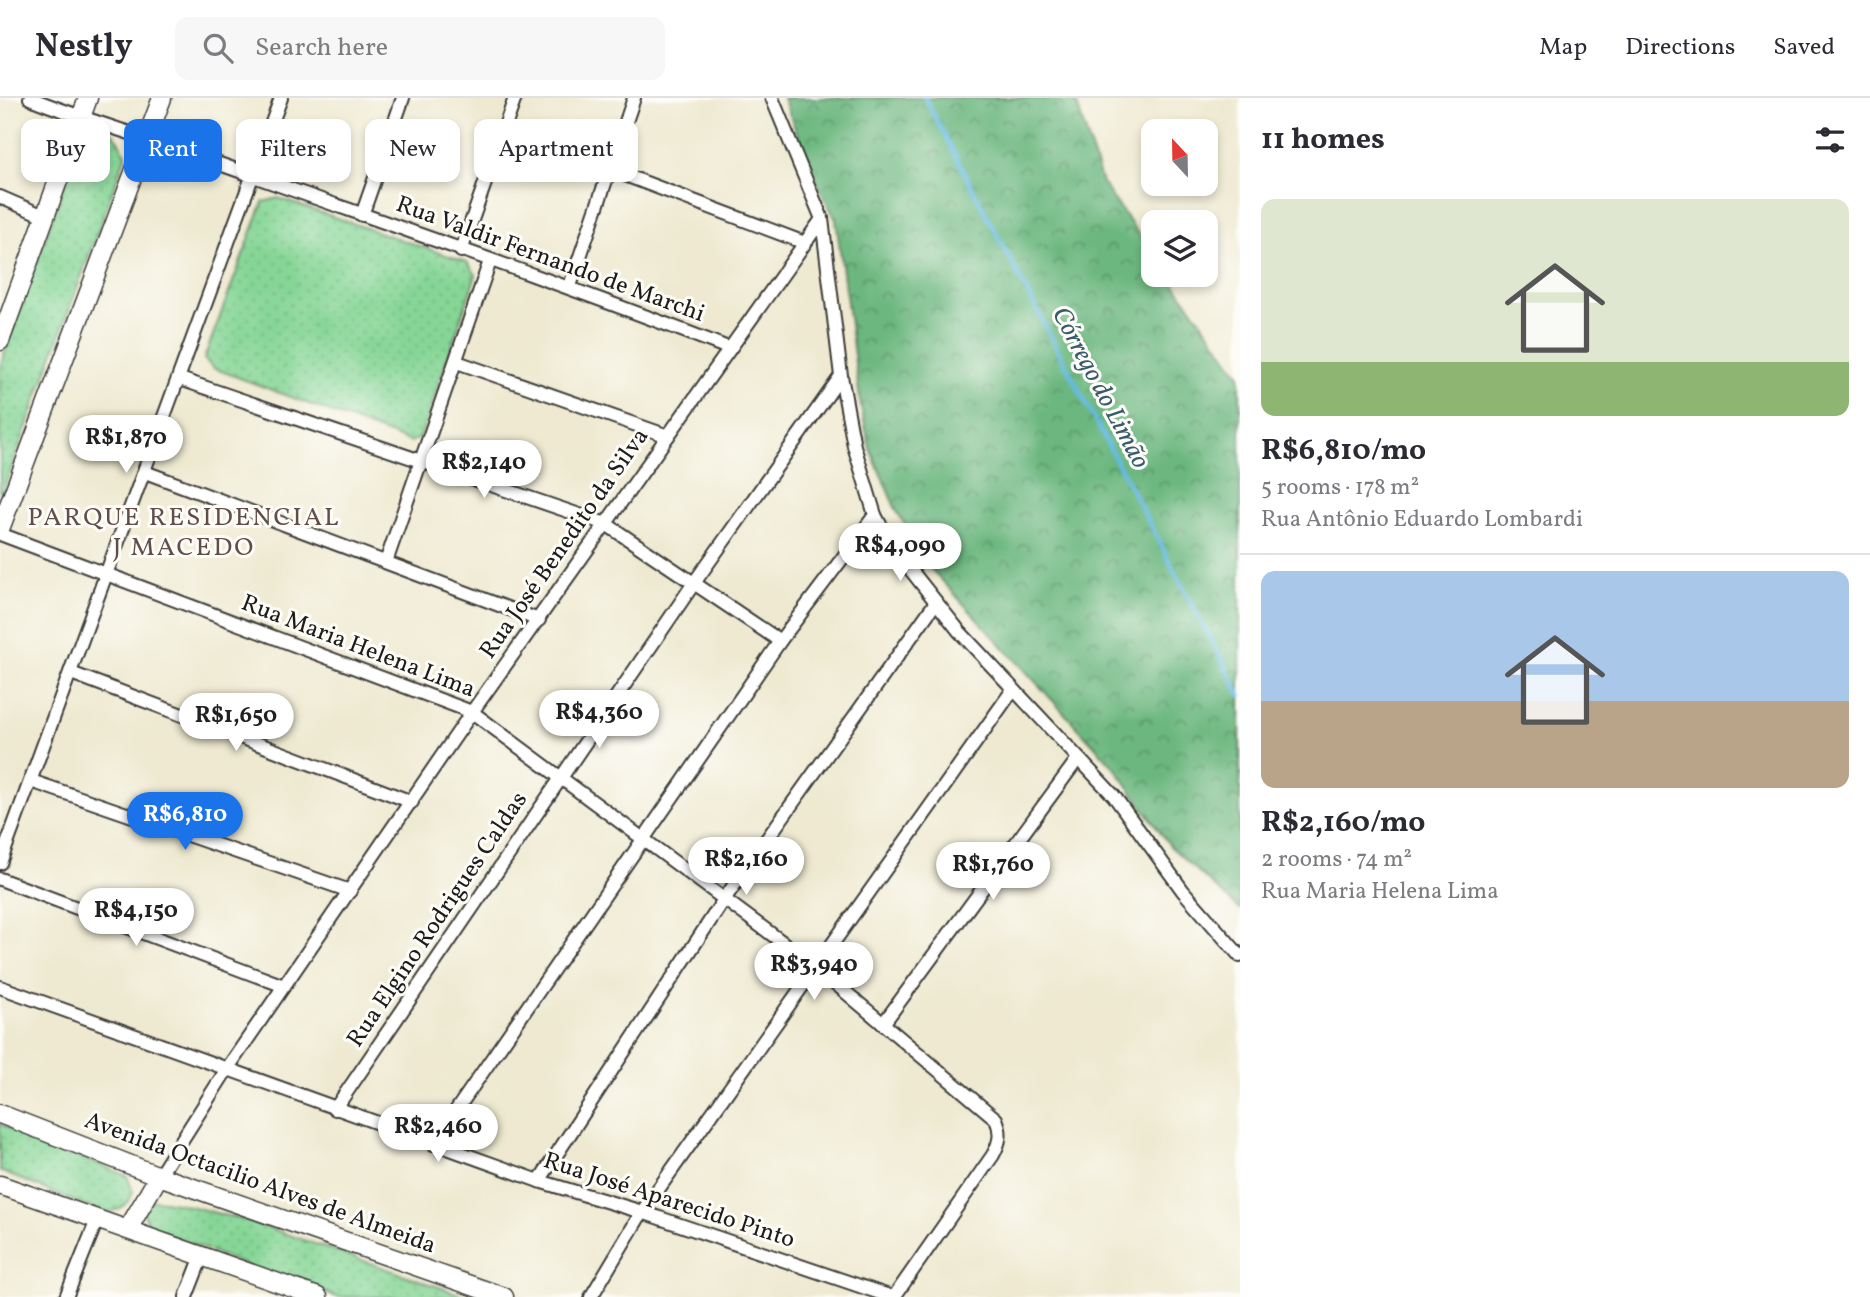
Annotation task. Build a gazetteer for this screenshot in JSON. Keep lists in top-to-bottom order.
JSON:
{
  "streets": {
    "main road": ["Avenida Octacilio Alves de Almeida"],
    "street": [
      "Rua Valdir Fernando de Marchi",
      "Rua José Benedito da Silva",
      "Rua Maria Helena Lima",
      "Rua Elgino Rodrigues Caldas",
      "Rua José Aparecido Pinto"
    ]
  },
  "crossings": [
    ["Rua Valdir Fernando de Marchi", "Rua José Benedito da Silva"],
    ["Rua José Benedito da Silva", "Rua Maria Helena Lima"],
    ["Rua José Benedito da Silva", "Avenida Octacilio Alves de Almeida"],
    ["Rua José Benedito da Silva", "Rua José Aparecido Pinto"],
    ["Rua Maria Helena Lima", "Rua Elgino Rodrigues Caldas"],
    ["Rua Maria Helena Lima", "Rua José Aparecido Pinto"],
    ["Rua Elgino Rodrigues Caldas", "Rua José Aparecido Pinto"]
  ],
  "districts": ["PARQUE RESIDENCIAL J MACEDO"],
  "water": ["Córrego do Limão"],
  "north": "top",
  "page": {
    "header": "Nestly",
    "search": "Search here",
    "nav": ["Map", "Directions", "Saved"],
    "heading": "11 homes",
    "chip": [
      "Buy",
      "Rent",
      "Filters",
      "New",
      "Apartment"
    ],
    "list": [
      {
        "name": "R$6,810/mo",
        "note": "5 rooms · 178 m² · Rua Antônio Eduardo Lombardi"
      },
      {
        "name": "R$2,160/mo",
        "note": "2 rooms · 74 m² · Rua Maria Helena Lima"
      }
    ],
    "price": [
      "R$1,870",
      "R$2,140",
      "R$4,090",
      "R$4,360",
      "R$1,650",
      "R$6,810",
      "R$2,160",
      "R$1,760",
      "R$4,150",
      "R$3,940",
      "R$2,460"
    ]
  }
}
